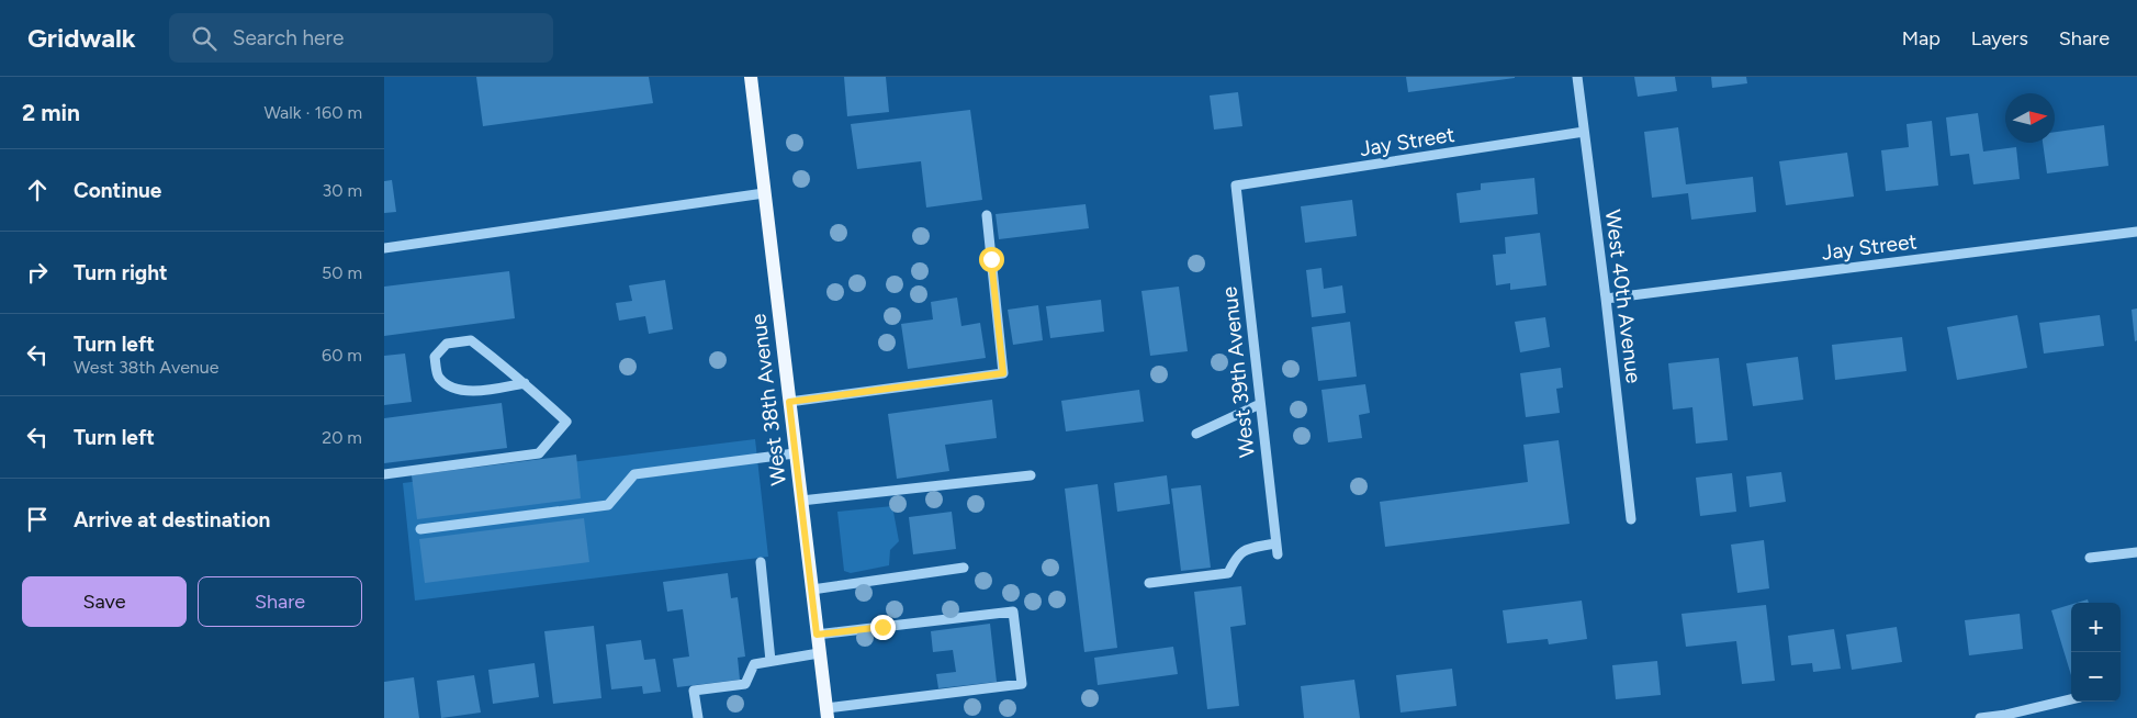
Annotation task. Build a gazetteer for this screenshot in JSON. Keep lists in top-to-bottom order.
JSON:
{
  "streets": {
    "main road": ["West 38th Avenue"],
    "street": ["Jay Street", "West 40th Avenue", "West 39th Avenue"]
  },
  "crossings": [
    ["Jay Street", "West 40th Avenue"],
    ["Jay Street", "West 39th Avenue"]
  ],
  "north": "right",
  "page": {
    "header": "Gridwalk",
    "search": "Search here",
    "nav": ["Map", "Layers", "Share"],
    "heading": ["2 min", "Walk · 160 m"],
    "list": [
      ["Continue", "30 m"],
      ["Turn right", "50 m"],
      ["Turn left", "West 38th Avenue", "60 m"],
      ["Turn left", "20 m"],
      "Arrive at destination"
    ],
    "buttons": ["Save", "Share"],
    "map_buttons": ["+", "−"]
  }
}
